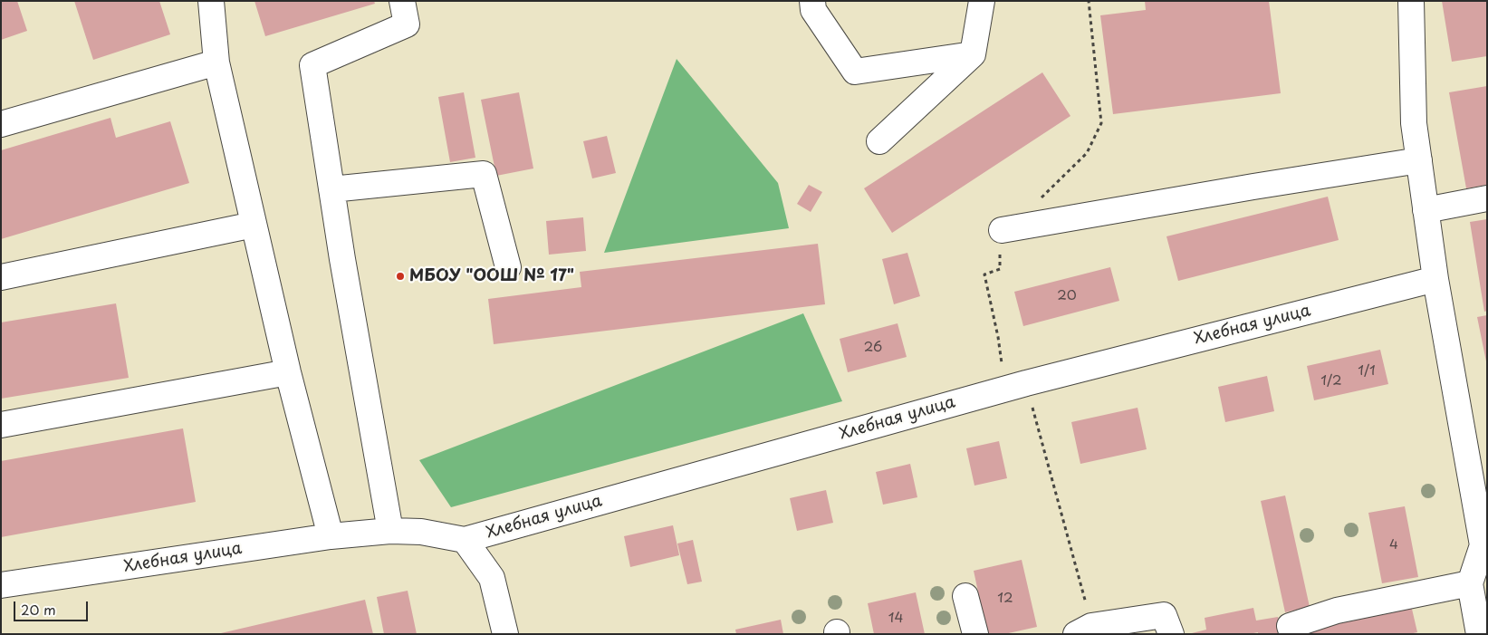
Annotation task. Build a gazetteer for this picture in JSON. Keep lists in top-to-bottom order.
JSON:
{
  "streets": {
    "street": ["Хлебная улица"]
  },
  "places": ["МБОУ \"ООШ № 17\""],
  "house_numbers": [
    "20",
    "26",
    "1/1",
    "1/2",
    "4",
    "12",
    "14"
  ],
  "scale_bar": "20 m"
}
